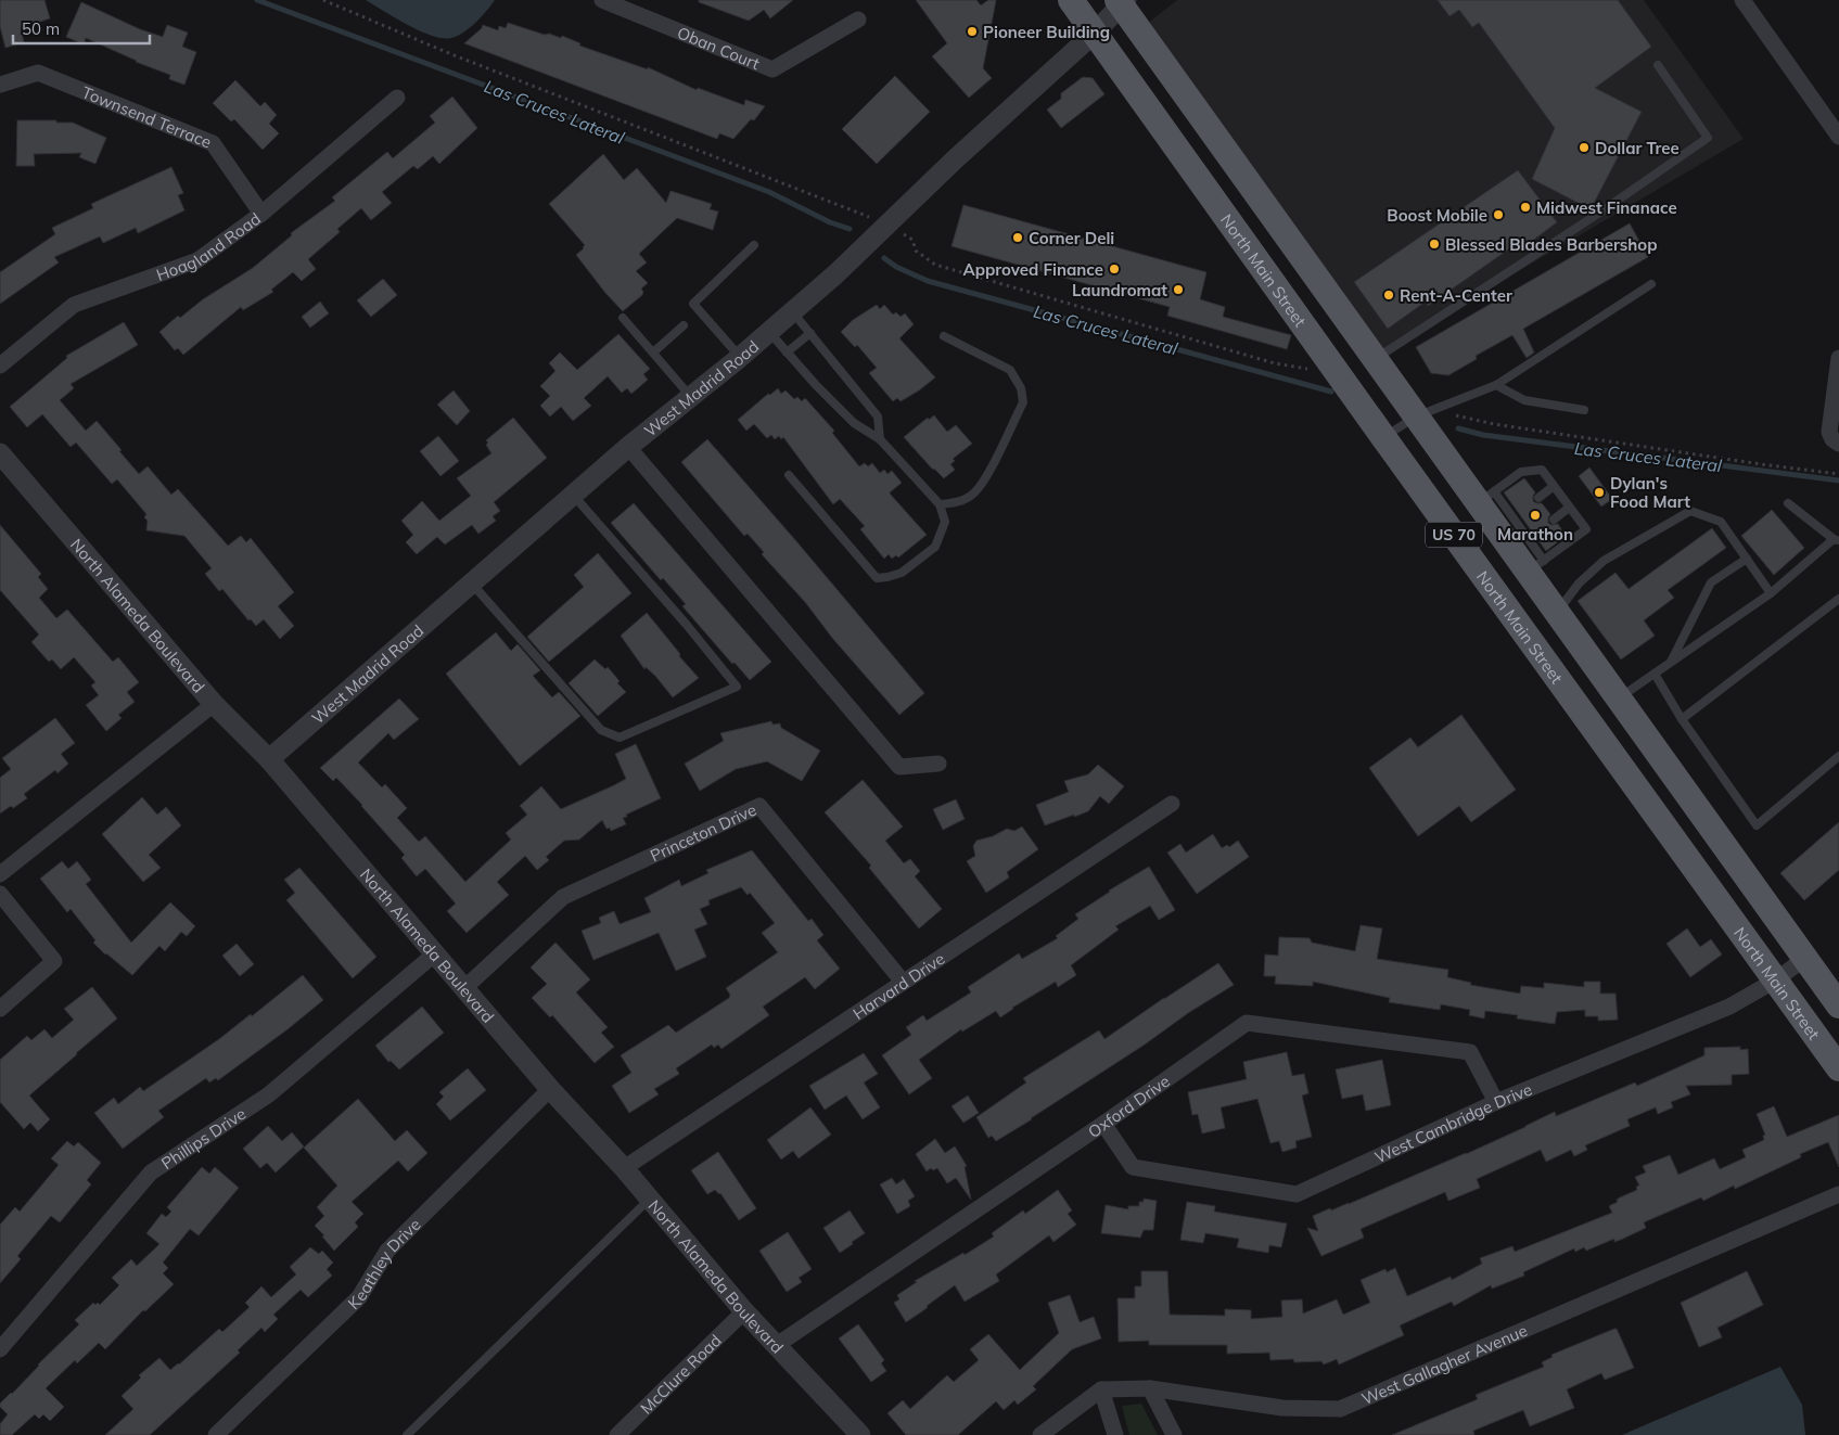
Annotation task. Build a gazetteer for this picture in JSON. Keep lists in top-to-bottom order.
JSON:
{
  "streets": {
    "main road": ["North Main Street", "US 70"],
    "street": [
      "Oban Court",
      "Townsend Terrace",
      "Hoagland Road",
      "West Madrid Road",
      "North Alameda Boulevard",
      "Princeton Drive",
      "Harvard Drive",
      "Oxford Drive",
      "West Cambridge Drive",
      "Phillips Drive",
      "Keathley Drive",
      "West Gallagher Avenue",
      "McClure Road"
    ]
  },
  "crossings": [
    ["Townsend Terrace", "Hoagland Road"],
    ["North Main Street", "West Madrid Road"],
    ["North Main Street", "West Cambridge Drive"],
    ["West Madrid Road", "US 70"],
    ["West Madrid Road", "North Alameda Boulevard"],
    ["US 70", "West Cambridge Drive"],
    ["North Alameda Boulevard", "Princeton Drive"],
    ["North Alameda Boulevard", "Harvard Drive"],
    ["North Alameda Boulevard", "Oxford Drive"],
    ["North Alameda Boulevard", "Phillips Drive"],
    ["North Alameda Boulevard", "Keathley Drive"],
    ["North Alameda Boulevard", "McClure Road"],
    ["Princeton Drive", "Harvard Drive"],
    ["Oxford Drive", "West Cambridge Drive"]
  ],
  "water": ["Las Cruces Lateral"],
  "places": [
    "Pioneer Building",
    "Dollar Tree",
    "Midwest Finanace",
    "Boost Mobile",
    "Corner Deli",
    "Blessed Blades Barbershop",
    "Approved Finance",
    "Laundromat",
    "Rent-A-Center",
    "Dylan's Food Mart",
    "Marathon"
  ],
  "scale_bar": "50 m"
}
